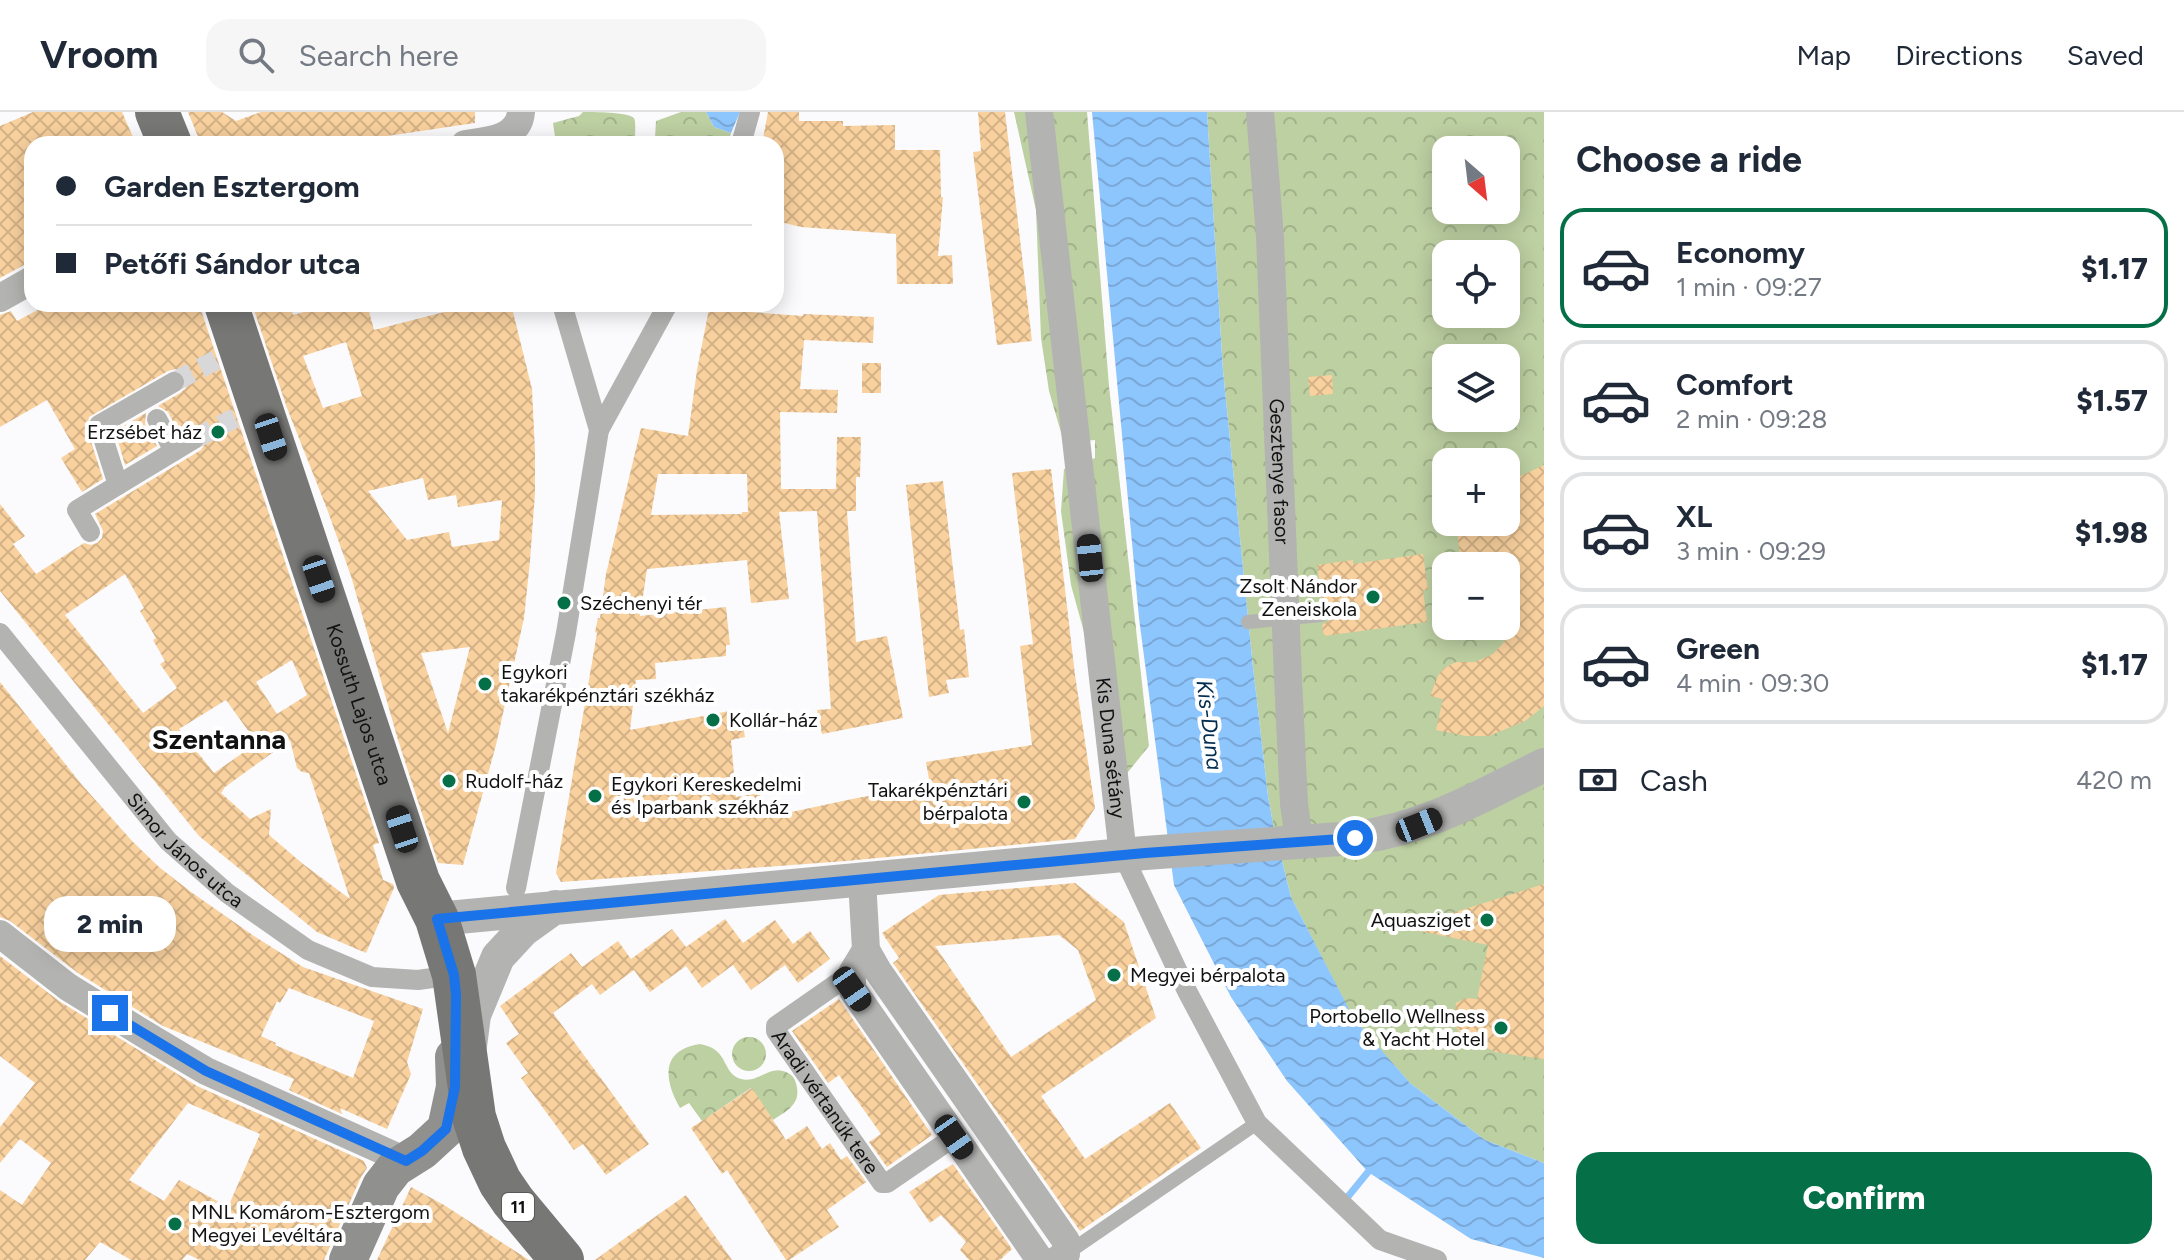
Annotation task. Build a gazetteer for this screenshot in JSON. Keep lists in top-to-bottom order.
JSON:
{
  "streets": {
    "main road": ["Kossuth Lajos utca", "11"],
    "street": [
      "Gesztenye fasor",
      "Kis Duna sétány",
      "Simor János utca",
      "Aradi vértanúk tere"
    ]
  },
  "crossings": [
    ["Kossuth Lajos utca", "11"],
    ["Simor János utca", "11"]
  ],
  "districts": ["Szentanna"],
  "water": ["Kis-Duna"],
  "places": [
    "Erzsébet ház",
    "Zsolt Nándor Zeneiskola",
    "Széchenyi tér",
    "Egykori takarékpénztári székház",
    "Kollár-ház",
    "Rudolf-ház",
    "Egykori Kereskedelmi és Iparbank székház",
    "Takarékpénztári bérpalota",
    "Aquasziget",
    "Megyei bérpalota",
    "Portobello Wellness & Yacht Hotel",
    "MNL Komárom-Esztergom Megyei Levéltára"
  ],
  "north": "bottom right",
  "page": {
    "header": "Vroom",
    "search": "Search here",
    "nav": ["Map", "Directions", "Saved"],
    "heading": "Choose a ride",
    "map_buttons": ["+", "−"],
    "banner": ["Garden Esztergom", "Petőfi Sándor utca"],
    "list": [
      {
        "name": "Economy",
        "note": "1 min · 09:27",
        "value": "$1.17"
      },
      {
        "name": "Comfort",
        "note": "2 min · 09:28",
        "value": "$1.57"
      },
      {
        "name": "XL",
        "note": "3 min · 09:29",
        "value": "$1.98"
      },
      {
        "name": "Green",
        "note": "4 min · 09:30",
        "value": "$1.17"
      }
    ],
    "pay": ["Cash", "420 m"],
    "bubble": "2 min",
    "buttons": "Confirm"
  }
}
